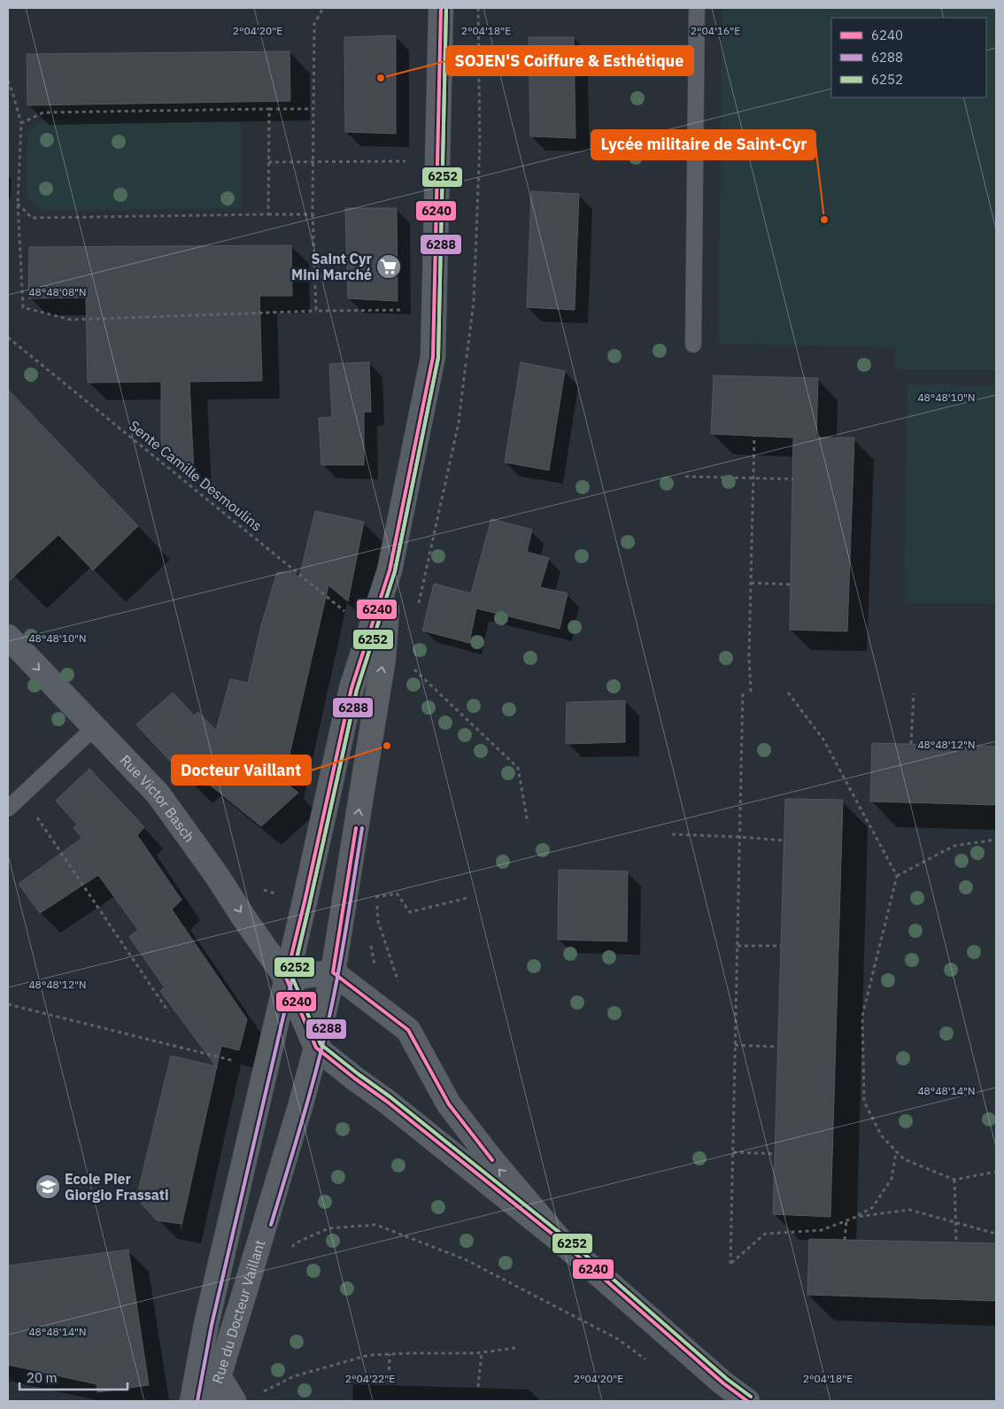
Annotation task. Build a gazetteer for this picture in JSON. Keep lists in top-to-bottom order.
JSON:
{
  "streets": {
    "main road": ["Rue du Docteur Vaillant"],
    "street": ["Rue Victor Basch"],
    "path": ["Sente Camille Desmoulins"]
  },
  "crossings": [
    ["Sente Camille Desmoulins", "Rue du Docteur Vaillant"],
    ["Rue Victor Basch", "Rue du Docteur Vaillant"]
  ],
  "one_way": ["Rue Victor Basch"],
  "places": {
    "other": ["SOJEN'S Coiffure & Esthétique", "Lycée militaire de Saint-Cyr", "Docteur Vaillant"],
    "supermarket": ["Saint Cyr Mini Marché"],
    "school or university": ["Ecole Pier Giorgio Frassati"]
  },
  "lines": ["transit line 6240", "transit line 6288", "transit line 6252"],
  "legend": ["6240", "6288", "6252"],
  "scale_bar": "20 m",
  "coordinates": [
    "2°04'20\"E",
    "2°04'18\"E",
    "2°04'16\"E",
    "48°48'08\"N",
    "48°48'10\"N",
    "48°48'12\"N",
    "48°48'14\"N",
    "2°04'22\"E"
  ]
}
